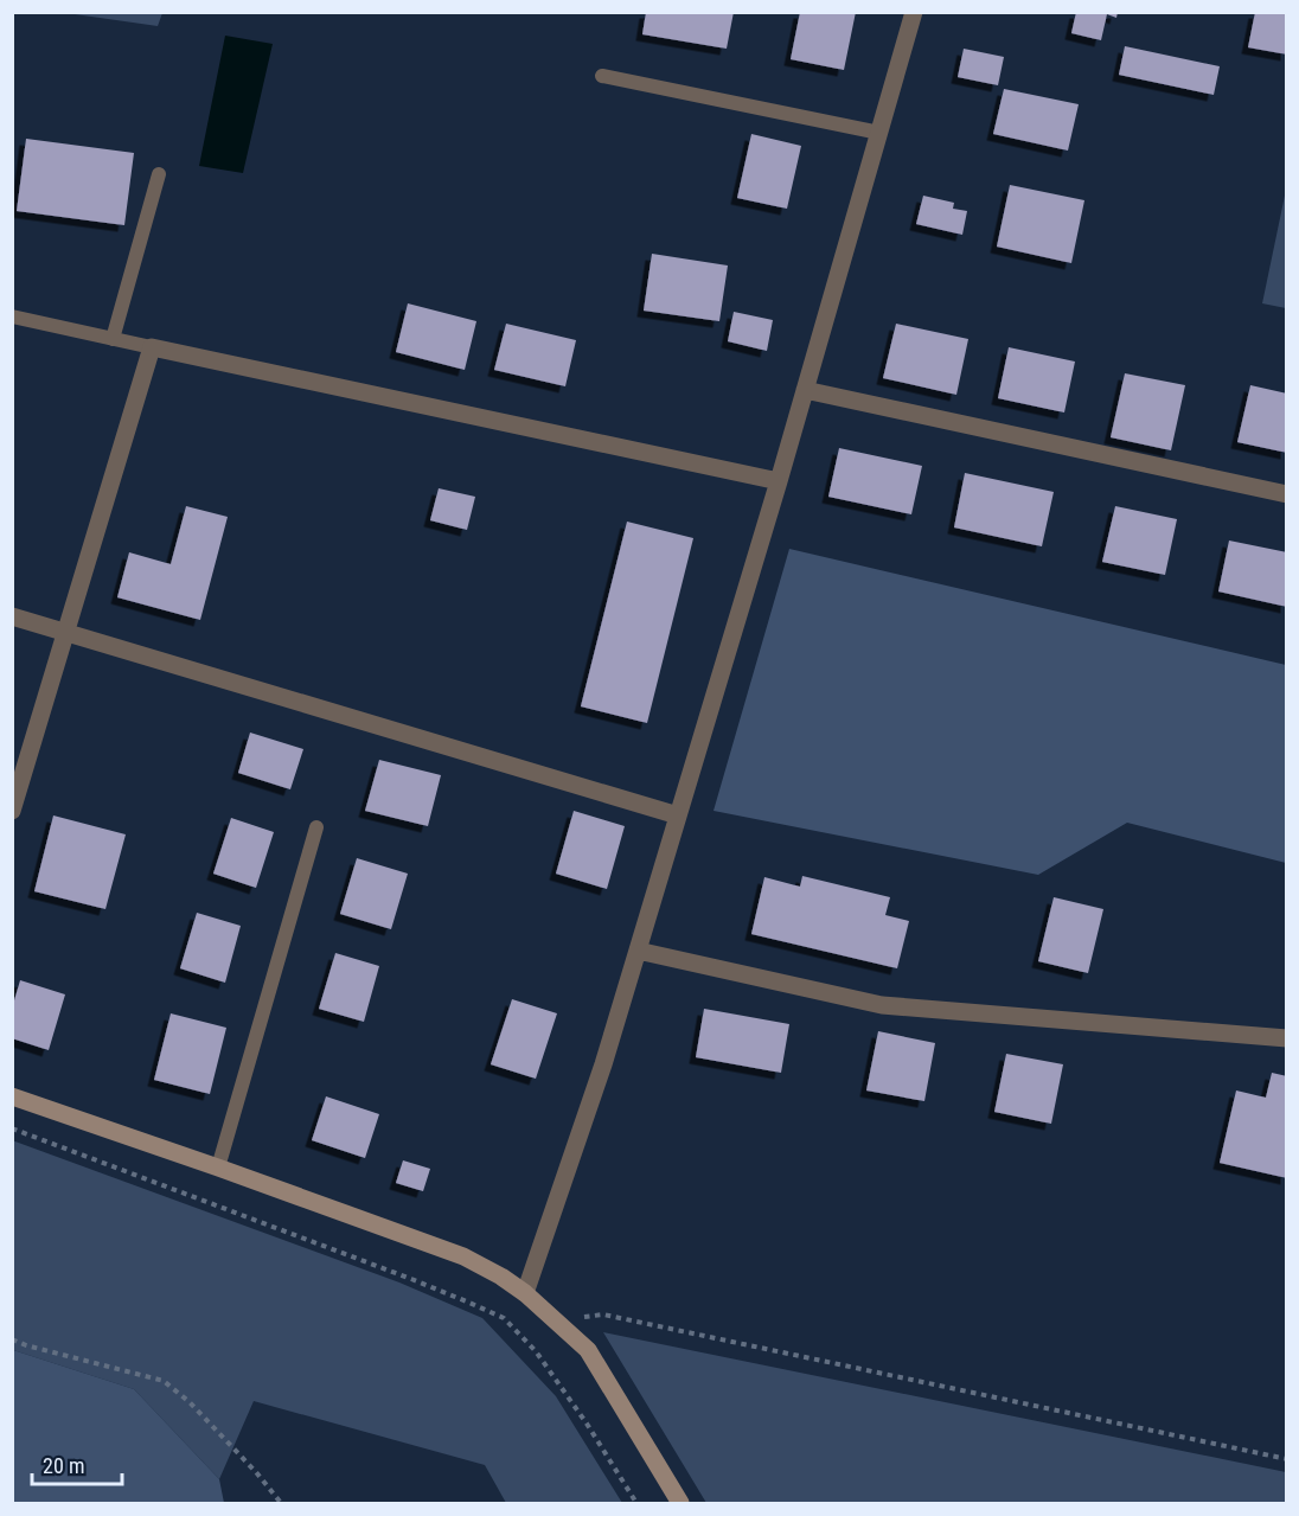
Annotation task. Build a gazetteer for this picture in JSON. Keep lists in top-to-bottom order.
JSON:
{
  "scale_bar": "20 m"
}
